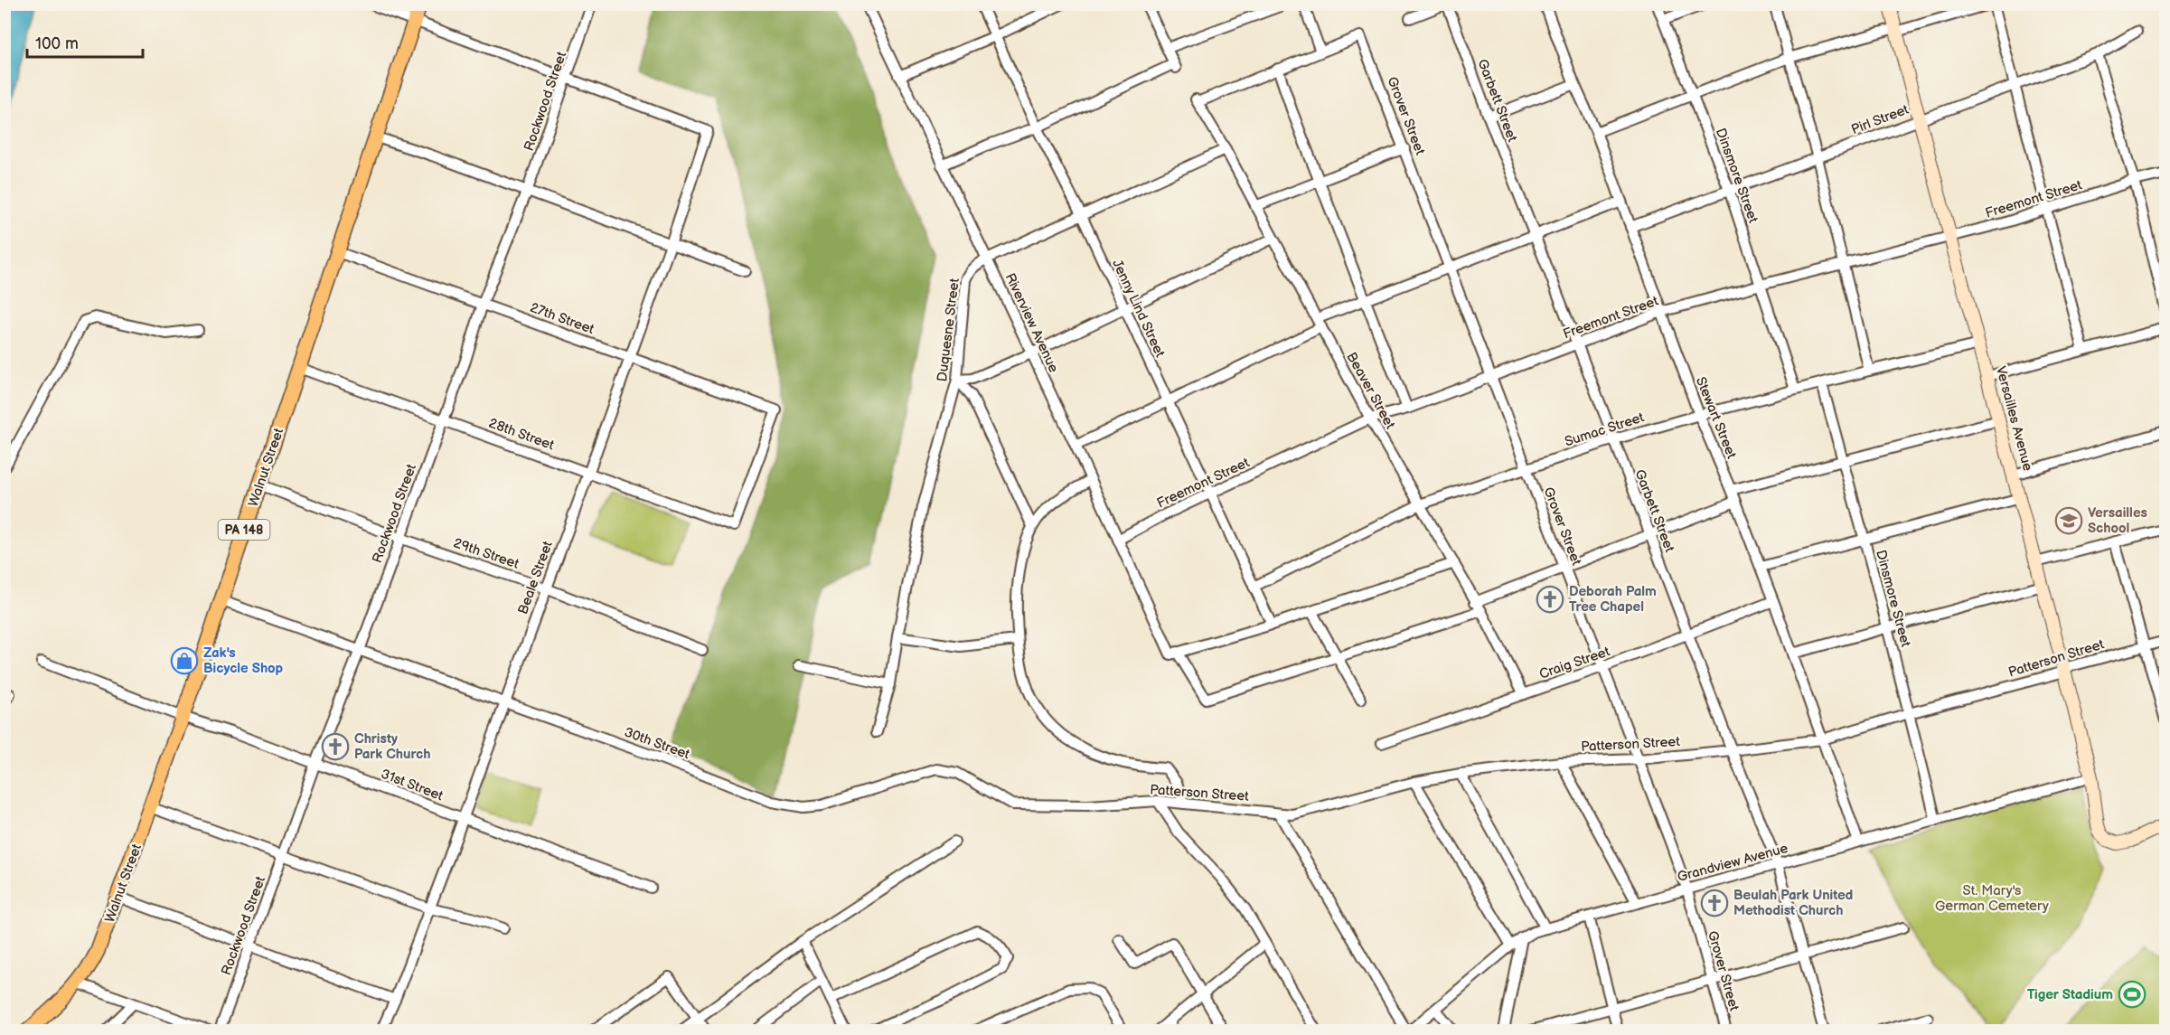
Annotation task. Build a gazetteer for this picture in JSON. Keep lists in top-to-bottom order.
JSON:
{
  "streets": {
    "main road": ["Walnut Street", "PA 148"],
    "street": [
      "Garbett Street",
      "Rockwood Street",
      "Grover Street",
      "Pirl Street",
      "Dinsmore Street",
      "Freemont Street",
      "Jenny Lind Street",
      "27th Street",
      "Riverview Avenue",
      "Duquesne Street",
      "Beaver Street",
      "Stewart Street",
      "Versailles Avenue",
      "Sumac Street",
      "28th Street",
      "29th Street",
      "Beale Street",
      "Patterson Street",
      "Craig Street",
      "30th Street",
      "31st Street",
      "Grandview Avenue"
    ]
  },
  "crossings": [
    ["Garbett Street", "Freemont Street"],
    ["Garbett Street", "Sumac Street"],
    ["Garbett Street", "Patterson Street"],
    ["Garbett Street", "Craig Street"],
    ["Garbett Street", "Grandview Avenue"],
    ["Rockwood Street", "27th Street"],
    ["Rockwood Street", "28th Street"],
    ["Rockwood Street", "29th Street"],
    ["Rockwood Street", "Beale Street"],
    ["Rockwood Street", "30th Street"],
    ["Rockwood Street", "31st Street"],
    ["Grover Street", "Freemont Street"],
    ["Grover Street", "Sumac Street"],
    ["Grover Street", "Patterson Street"],
    ["Grover Street", "Craig Street"],
    ["Grover Street", "Grandview Avenue"],
    ["Pirl Street", "Dinsmore Street"],
    ["Pirl Street", "Stewart Street"],
    ["Pirl Street", "Versailles Avenue"],
    ["Dinsmore Street", "Freemont Street"],
    ["Dinsmore Street", "Sumac Street"],
    ["Dinsmore Street", "Patterson Street"],
    ["Dinsmore Street", "Grandview Avenue"],
    ["Freemont Street", "Jenny Lind Street"],
    ["Freemont Street", "Riverview Avenue"],
    ["Freemont Street", "Beaver Street"],
    ["Freemont Street", "Stewart Street"],
    ["Freemont Street", "Versailles Avenue"],
    ["Jenny Lind Street", "Duquesne Street"],
    ["Jenny Lind Street", "Sumac Street"],
    ["27th Street", "28th Street"],
    ["27th Street", "Walnut Street"],
    ["27th Street", "Beale Street"],
    ["Riverview Avenue", "Duquesne Street"],
    ["Duquesne Street", "Beaver Street"],
    ["Beaver Street", "Sumac Street"],
    ["Beaver Street", "Craig Street"],
    ["Stewart Street", "Sumac Street"],
    ["Stewart Street", "Patterson Street"],
    ["Stewart Street", "Craig Street"],
    ["Stewart Street", "Grandview Avenue"],
    ["Versailles Avenue", "Sumac Street"],
    ["Versailles Avenue", "Patterson Street"],
    ["Versailles Avenue", "Grandview Avenue"],
    ["28th Street", "Walnut Street"],
    ["28th Street", "Beale Street"],
    ["Walnut Street", "29th Street"],
    ["Walnut Street", "30th Street"],
    ["Walnut Street", "31st Street"],
    ["29th Street", "Beale Street"],
    ["Beale Street", "30th Street"],
    ["Beale Street", "31st Street"],
    ["Patterson Street", "30th Street"]
  ],
  "parks": ["St. Mary's German Cemetery"],
  "places": {
    "school or university": ["Versailles School"],
    "church": ["Deborah Palm Tree Chapel", "Christy Park Church", "Beulah Park United Methodist Church"],
    "shop": ["Zak's Bicycle Shop"],
    "sports": ["Tiger Stadium"]
  },
  "scale_bar": "100 m"
}
